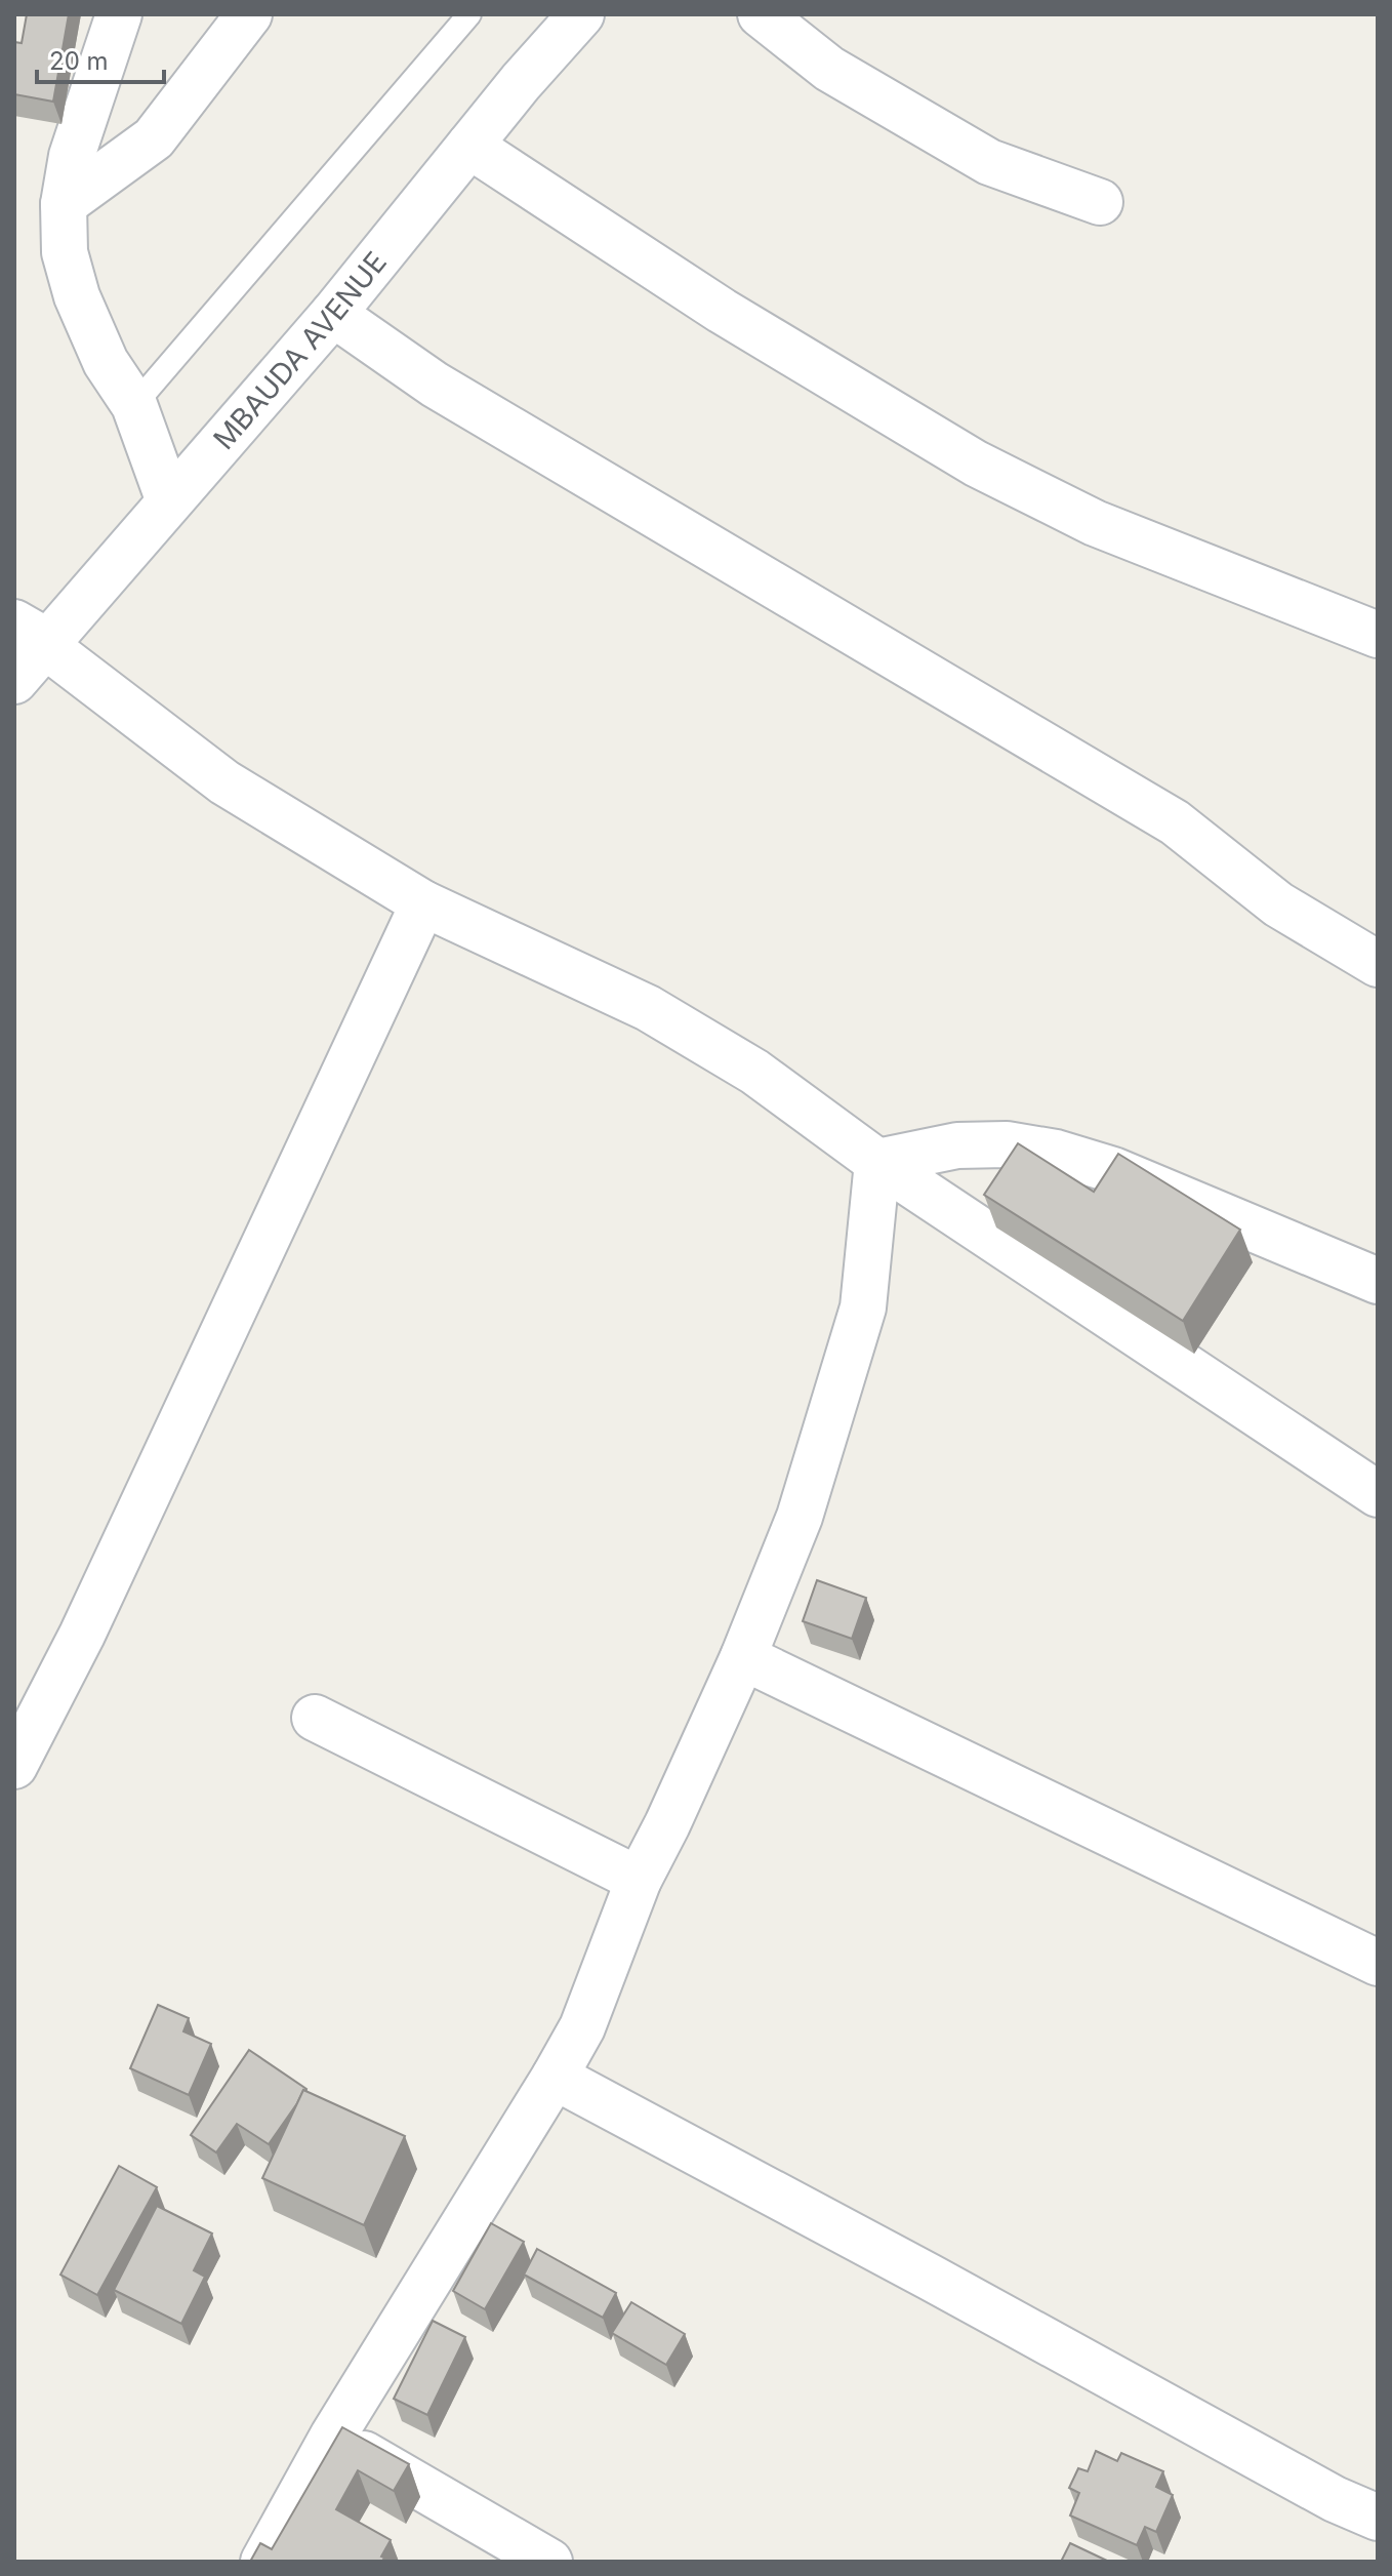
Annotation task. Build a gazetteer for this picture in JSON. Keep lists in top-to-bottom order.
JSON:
{
  "streets": {
    "street": ["MBAUDA AVENUE"]
  },
  "scale_bar": "20 m"
}
